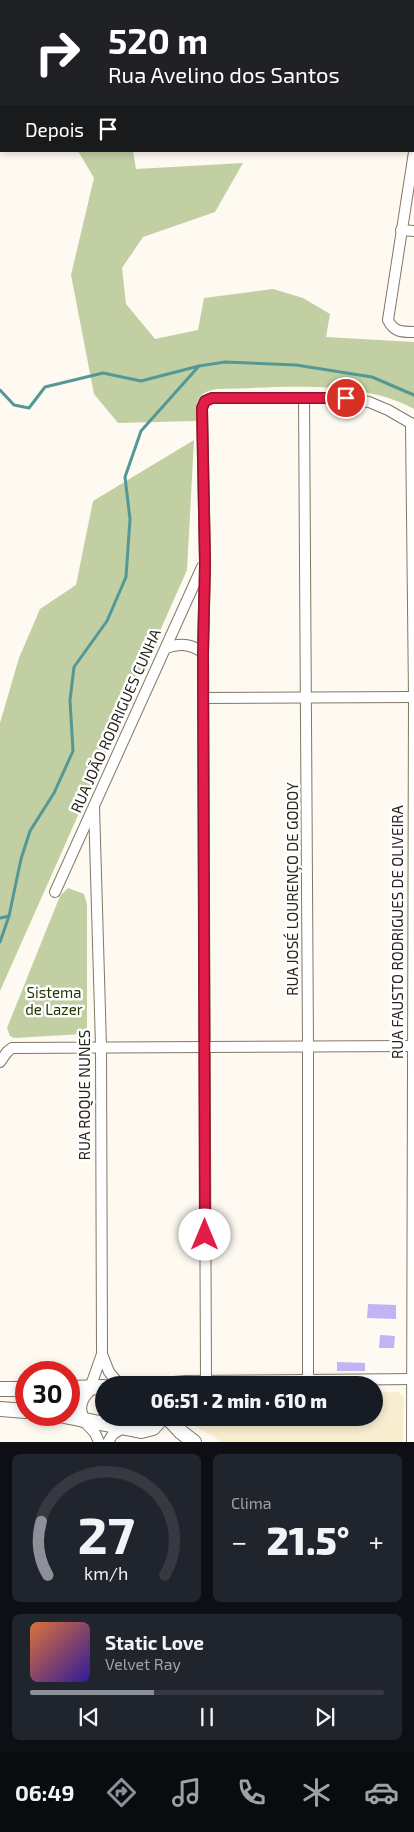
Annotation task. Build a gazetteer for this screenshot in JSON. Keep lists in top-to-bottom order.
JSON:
{
  "streets": {
    "main road": ["RUA ROQUE NUNES"],
    "street": ["RUA JOÃO RODRIGUES CUNHA", "RUA JOSÉ LOURENÇO DE GODOY", "RUA FAUSTO RODRIGUES DE OLIVEIRA"]
  },
  "crossings": [
    ["RUA JOÃO RODRIGUES CUNHA", "RUA ROQUE NUNES"]
  ],
  "parks": ["Sistema de Lazer"],
  "page": {
    "turn": ["520 m", "Rua Avelino dos Santos"],
    "then": "Depois",
    "limit": "30",
    "trip": "06:51 · 2 min · 610 m",
    "tile": "Clima",
    "heat": ["−", "21.5°", "+"],
    "song": ["Static Love", "Velvet Ray"],
    "tabs": "06:49",
    "gauge": ["27", "km/h"]
  }
}
